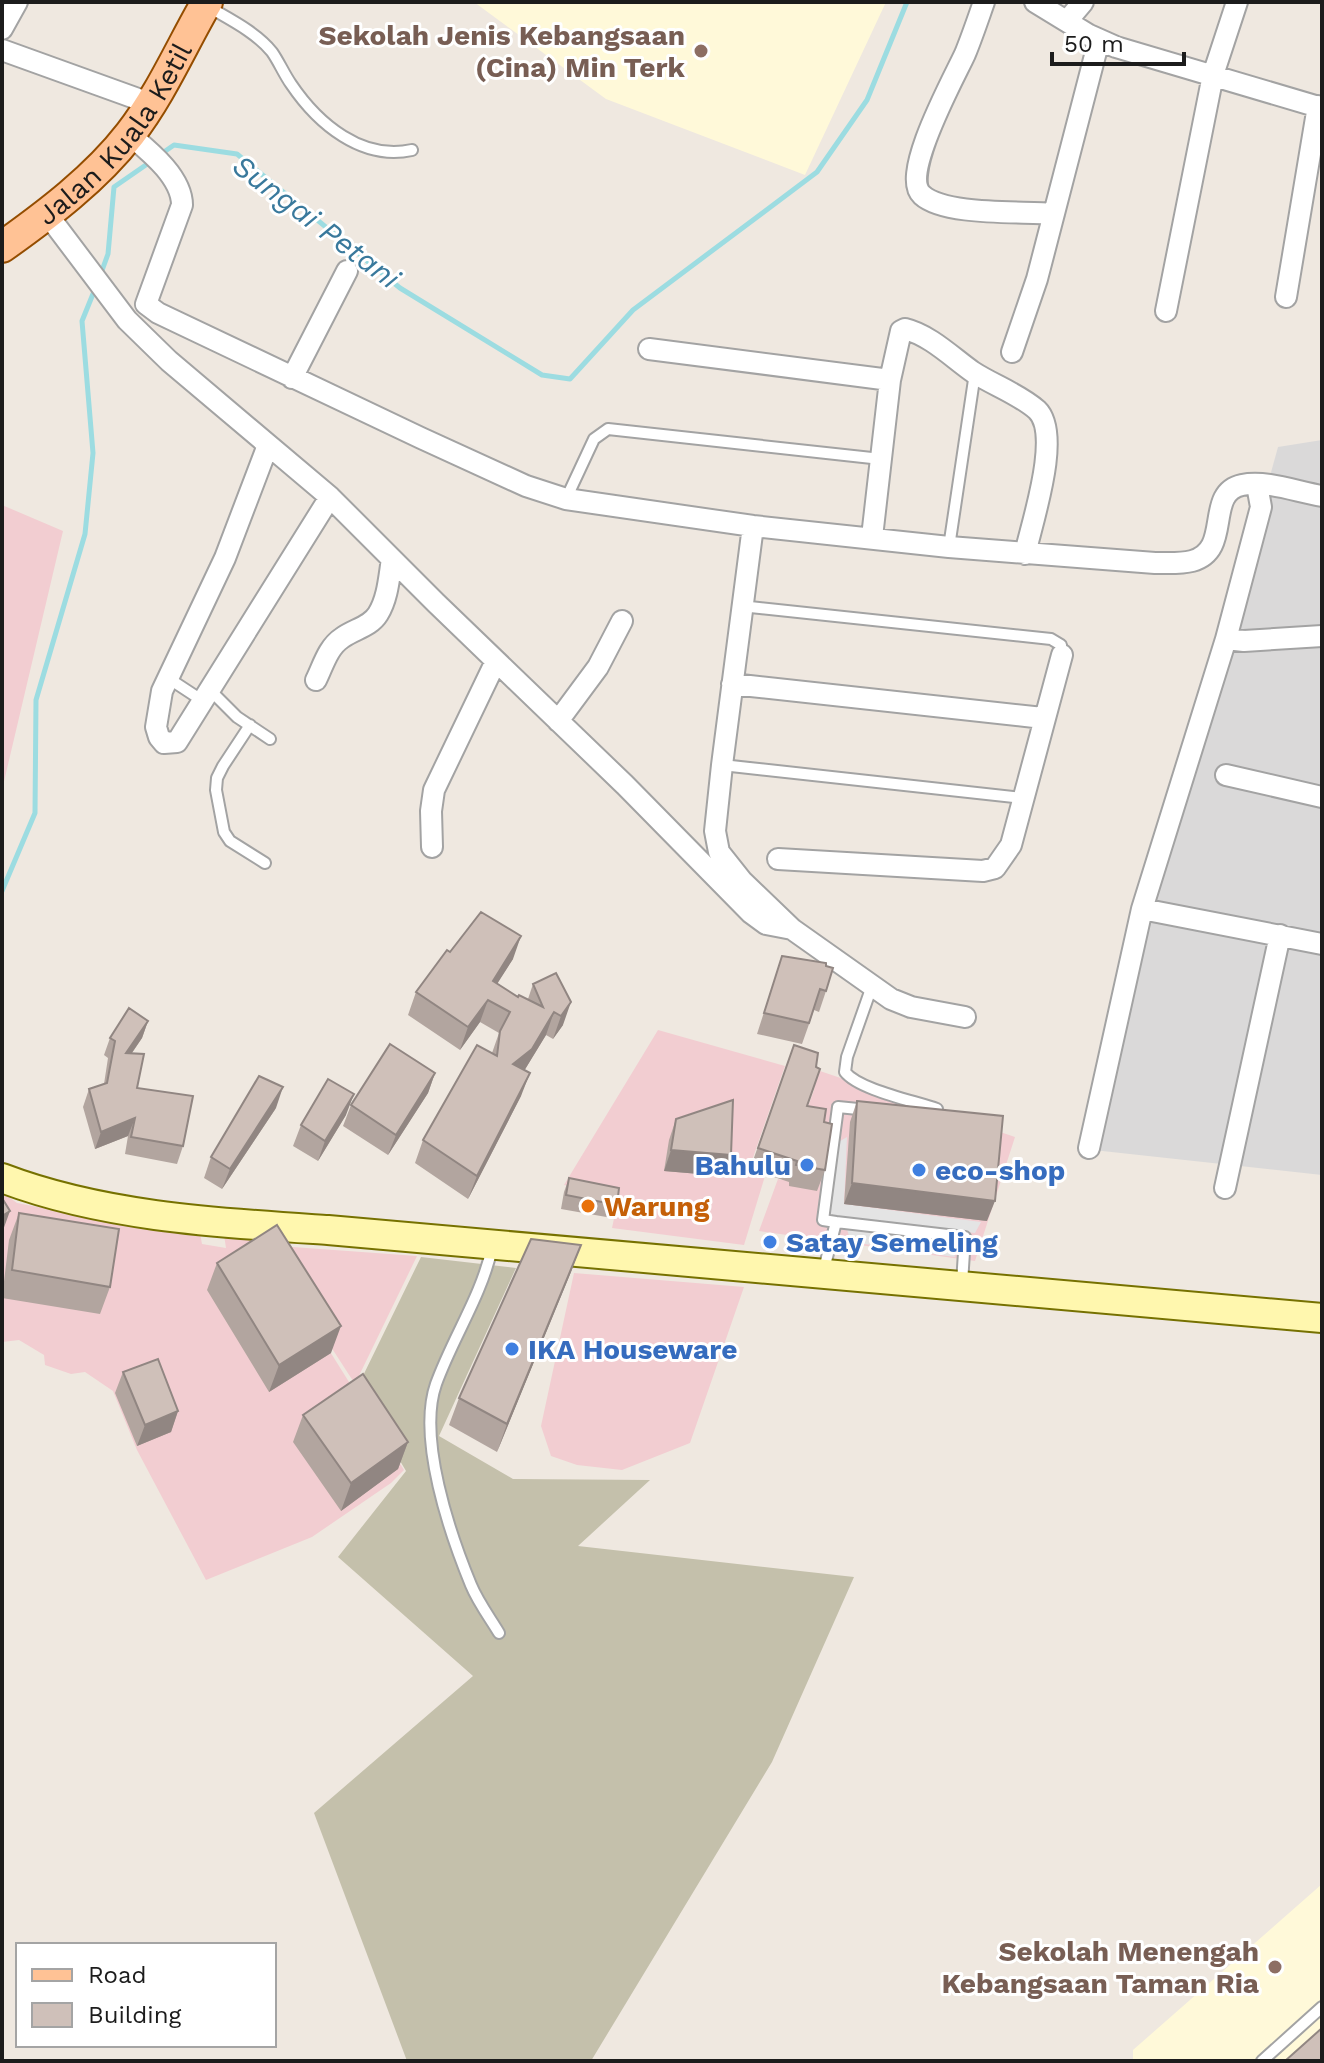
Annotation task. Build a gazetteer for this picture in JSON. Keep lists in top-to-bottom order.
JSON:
{
  "streets": {
    "main road": ["Jalan Kuala Ketil"]
  },
  "water": ["Sungai Petani"],
  "places": [
    "Sekolah Jenis Kebangsaan (Cina) Min Terk",
    "Bahulu",
    "eco-shop",
    "Warung",
    "Satay Semeling",
    "IKA Houseware",
    "Sekolah Menengah Kebangsaan Taman Ria"
  ],
  "legend": ["Road", "Building"],
  "scale_bar": "50 m"
}
